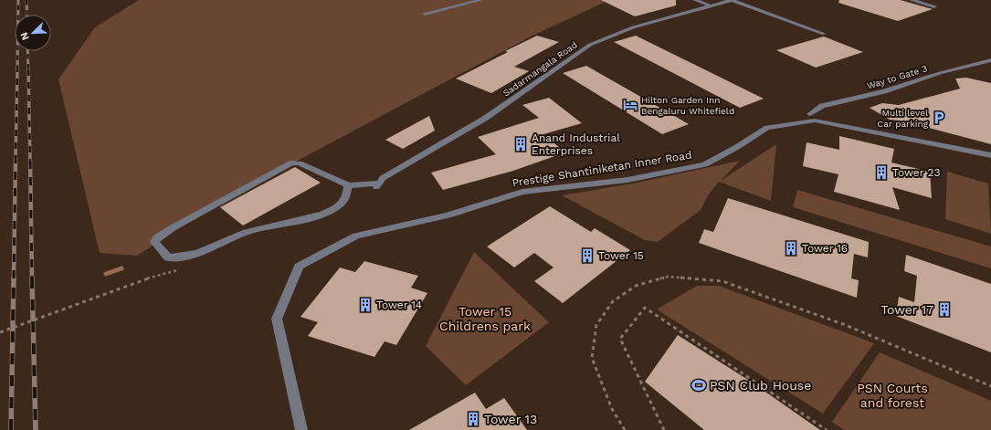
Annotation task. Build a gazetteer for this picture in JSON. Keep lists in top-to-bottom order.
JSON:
{
  "streets": {
    "street": ["Sadarmangala Road", "Way to Gate 3", "Prestige Shantiniketan Inner Road"]
  },
  "parks": ["Tower 15 Childrens park", "PSN Courts and forest"],
  "places": {
    "hotel": ["Hilton Garden Inn Bengaluru Whitefield"],
    "parking": ["Multi level Car parking"],
    "building": [
      "Anand Industrial Enterprises",
      "Tower 23",
      "Tower 16",
      "Tower 15",
      "Tower 14",
      "Tower 17",
      "Tower 13"
    ],
    "sports": ["PSN Club House"]
  },
  "north": "bottom left"
}
